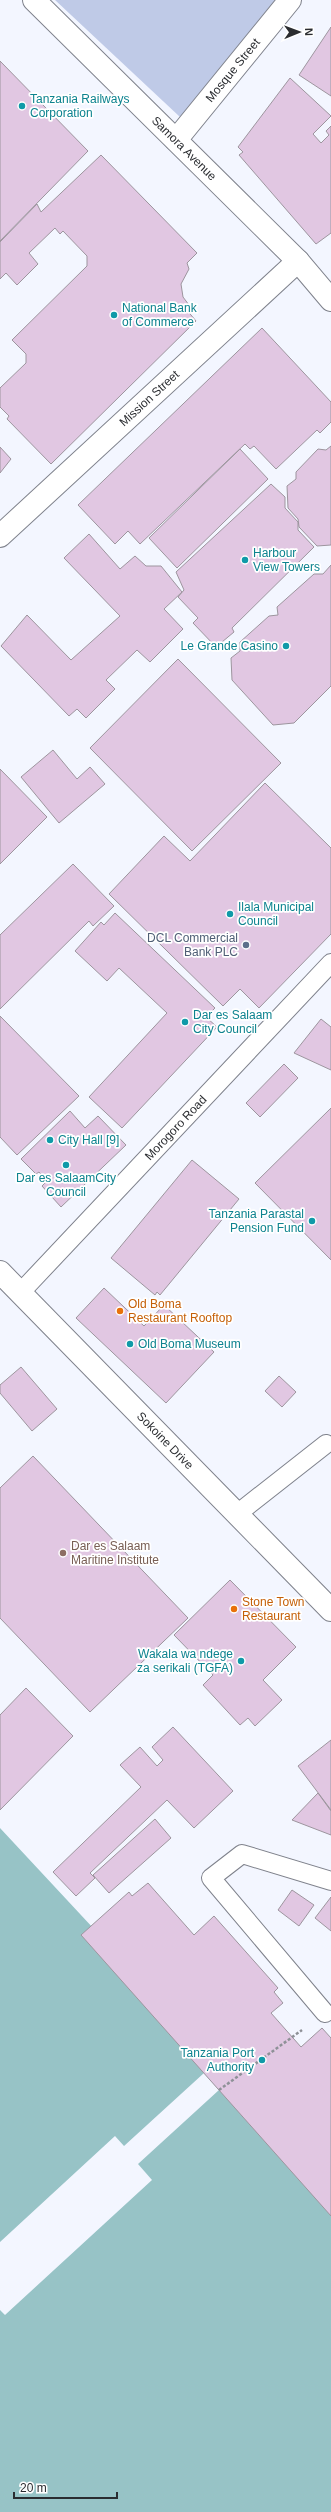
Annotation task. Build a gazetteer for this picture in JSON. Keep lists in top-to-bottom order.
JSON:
{
  "streets": {
    "street": [
      "Mosque Street",
      "Samora Avenue",
      "Mission Street",
      "Sokoine Drive"
    ],
    "lane": ["Morogoro Road"]
  },
  "crossings": [
    ["Mosque Street", "Samora Avenue"],
    ["Samora Avenue", "Mission Street"],
    ["Morogoro Road", "Sokoine Drive"]
  ],
  "places": [
    "Tanzania Railways Corporation",
    "National Bank of Commerce",
    "Harbour View Towers",
    "Le Grande Casino",
    "Ilala Municipal Council",
    "DCL Commercial Bank PLC",
    "Dar es Salaam City Council",
    "City Hall [9]",
    "Dar es SalaamCity Council",
    "Tanzania Parastal Pension Fund",
    "Old Boma Restaurant Rooftop",
    "Old Boma Museum",
    "Dar es Salaam Maritine Institute",
    "Stone Town Restaurant",
    "Wakala wa ndege za serikali (TGFA)",
    "Tanzania Port Authority"
  ],
  "scale_bar": "20 m",
  "north": "right"
}
